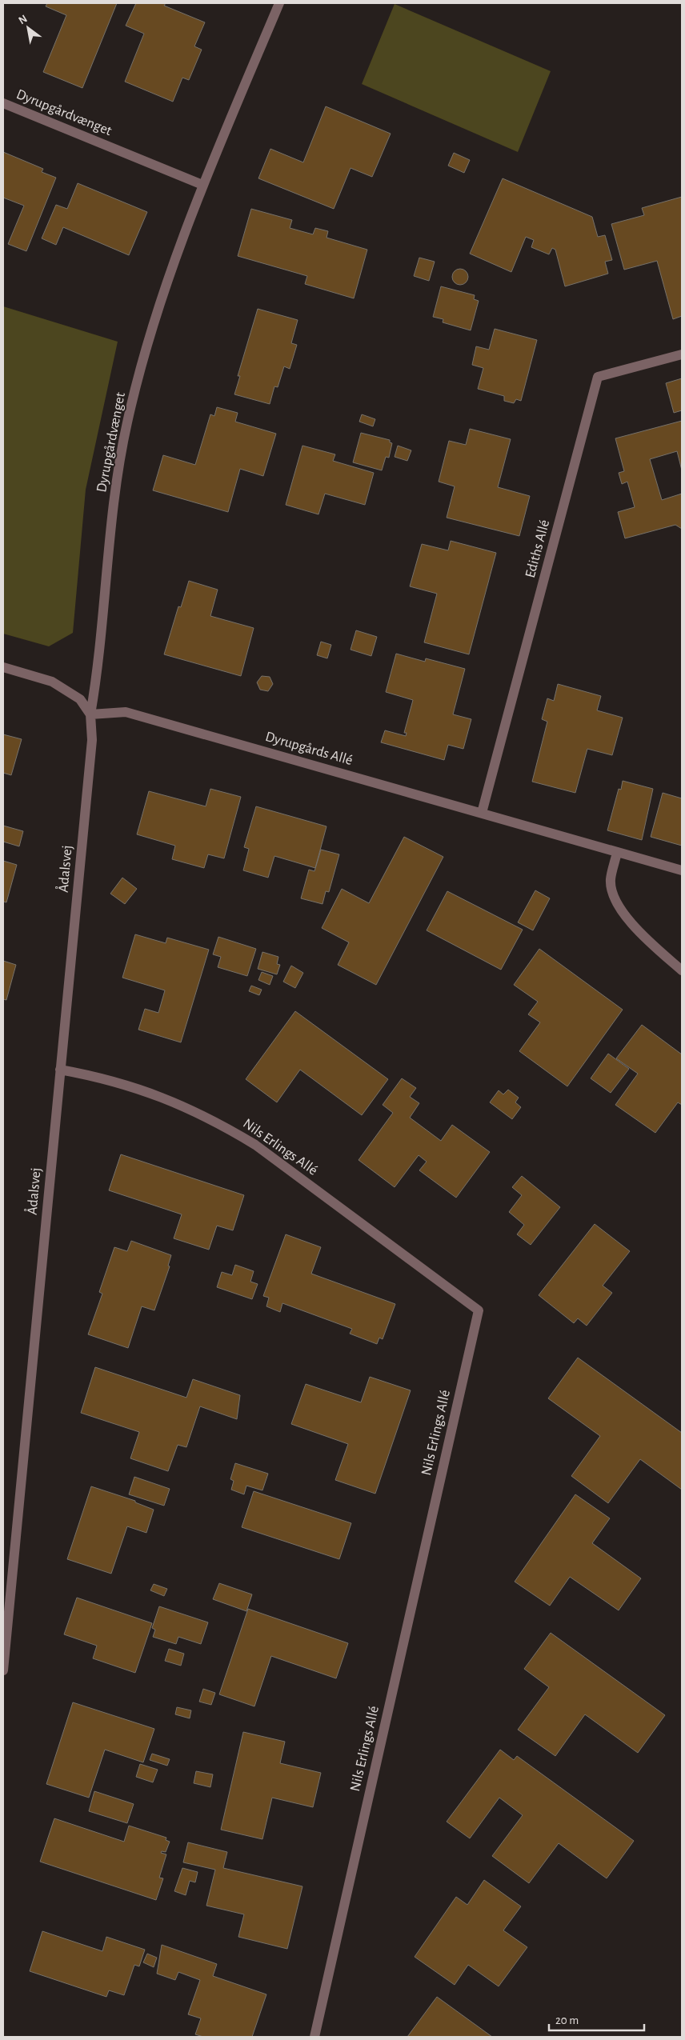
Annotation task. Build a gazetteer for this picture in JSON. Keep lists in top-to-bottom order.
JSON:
{
  "streets": {
    "street": [
      "Dyrupgårdvænget",
      "Ediths Allé",
      "Dyrupgårds Allé",
      "Ådalsvej",
      "Nils Erlings Allé"
    ]
  },
  "crossings": [
    ["Dyrupgårdvænget", "Dyrupgårds Allé"],
    ["Dyrupgårdvænget", "Ådalsvej"],
    ["Ediths Allé", "Dyrupgårds Allé"],
    ["Dyrupgårds Allé", "Ådalsvej"],
    ["Ådalsvej", "Nils Erlings Allé"]
  ],
  "scale_bar": "20 m",
  "north": "top left"
}
